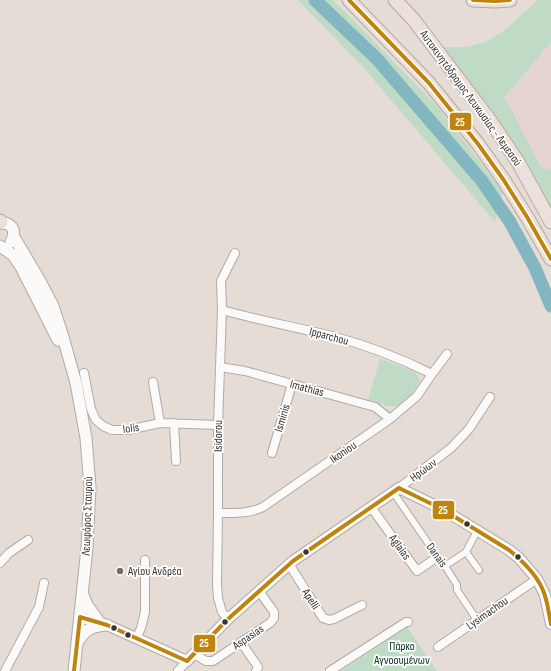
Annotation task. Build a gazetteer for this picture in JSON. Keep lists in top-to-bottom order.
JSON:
{
  "streets": {
    "highway": ["Αυτοκινητόδρομος Λευκωσίας - Λεμεσού"],
    "main road": ["Λεωφόρος Σταυρού"],
    "street": [
      "Ipparchou",
      "Imathias",
      "Isminis",
      "Iolis",
      "Isidorou",
      "Ikoniou",
      "Ηρώων",
      "Aglaias",
      "Danais",
      "Apelli",
      "Lysimachou",
      "Aspasias"
    ]
  },
  "crossings": [
    ["Ipparchou", "Isidorou"],
    ["Ipparchou", "Ikoniou"],
    ["Imathias", "Isminis"],
    ["Imathias", "Isidorou"],
    ["Imathias", "Ikoniou"],
    ["Iolis", "Isidorou"],
    ["Isidorou", "Ikoniou"],
    ["Isidorou", "Ηρώων"],
    ["Ηρώων", "Aglaias"],
    ["Ηρώων", "Danais"],
    ["Ηρώων", "Apelli"],
    ["Ηρώων", "Aspasias"],
    ["Danais", "Lysimachou"]
  ],
  "parks": ["Πάρκο Αγνοουμένων"],
  "places": ["Αγίου Ανδρέα"],
  "lines": ["transit line 25"]
}
